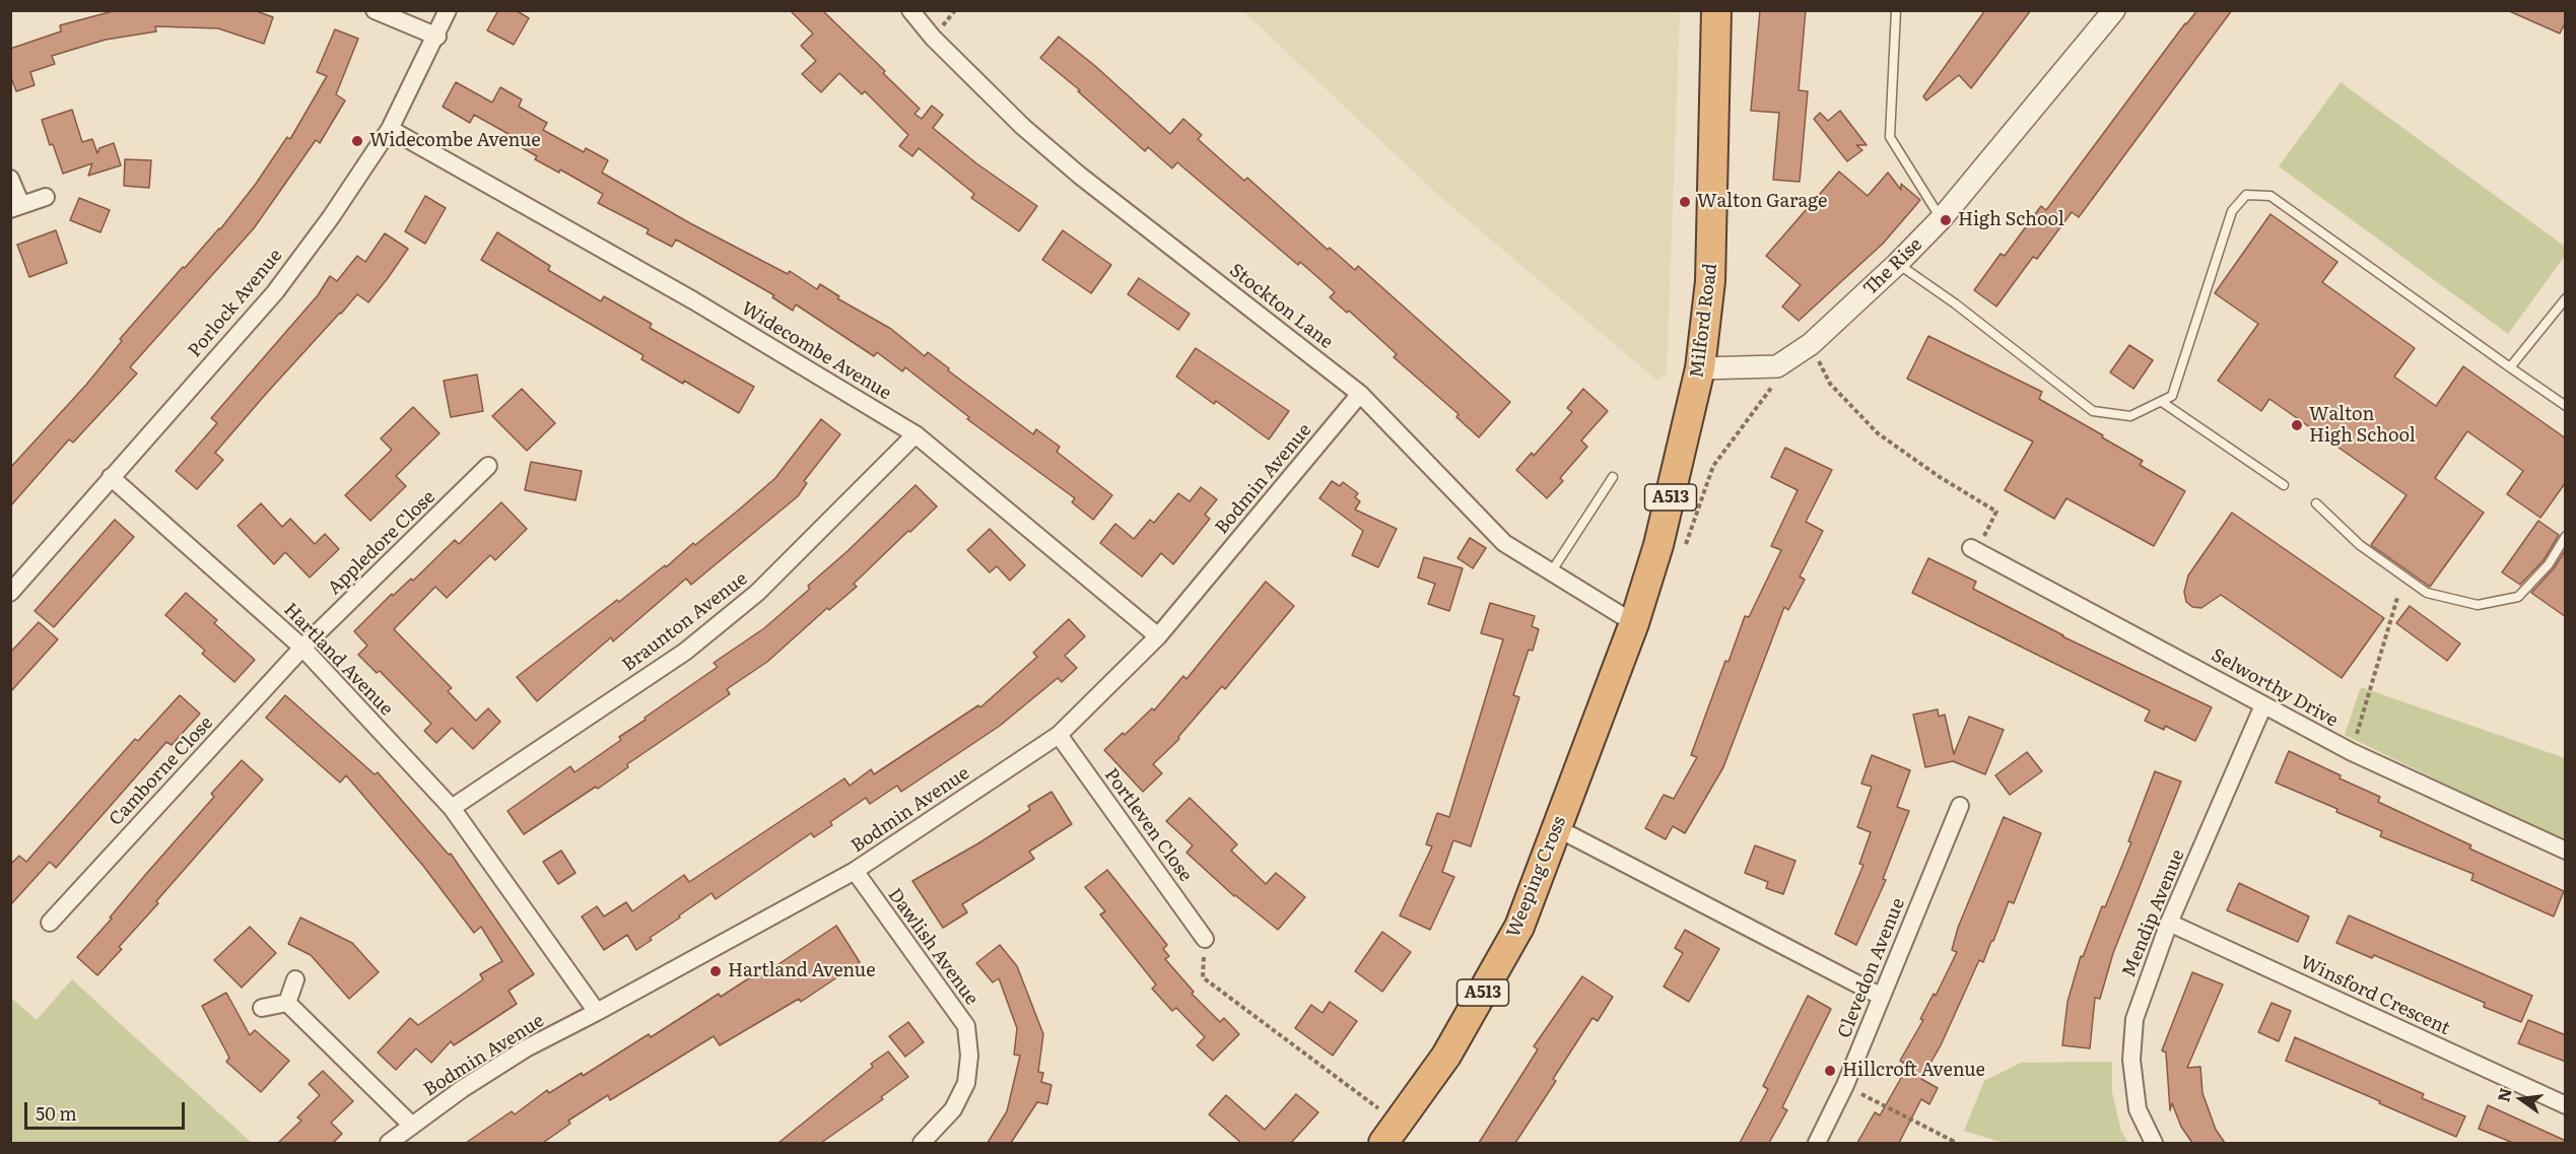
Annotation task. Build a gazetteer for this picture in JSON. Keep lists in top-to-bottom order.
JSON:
{
  "streets": {
    "highway": ["Milford Road", "A513", "Weeping Cross"],
    "street": [
      "The Rise",
      "Porlock Avenue",
      "Stockton Lane",
      "Widecombe Avenue",
      "Bodmin Avenue",
      "Appledore Close",
      "Braunton Avenue",
      "Hartland Avenue",
      "Selworthy Drive",
      "Camborne Close",
      "Portleven Close",
      "Mendip Avenue",
      "Dawlish Avenue",
      "Clevedon Avenue",
      "Winsford Crescent"
    ]
  },
  "crossings": [
    ["The Rise", "Milford Road"],
    ["Porlock Avenue", "Widecombe Avenue"],
    ["Porlock Avenue", "Hartland Avenue"],
    ["Stockton Lane", "Milford Road"],
    ["Stockton Lane", "Bodmin Avenue"],
    ["Stockton Lane", "Weeping Cross"],
    ["Milford Road", "Weeping Cross"],
    ["Widecombe Avenue", "Bodmin Avenue"],
    ["Widecombe Avenue", "Braunton Avenue"],
    ["Bodmin Avenue", "Hartland Avenue"],
    ["Bodmin Avenue", "Portleven Close"],
    ["Bodmin Avenue", "Dawlish Avenue"],
    ["Appledore Close", "Hartland Avenue"],
    ["Appledore Close", "Camborne Close"],
    ["Braunton Avenue", "Hartland Avenue"],
    ["Hartland Avenue", "Camborne Close"],
    ["Selworthy Drive", "Mendip Avenue"],
    ["Mendip Avenue", "Winsford Crescent"]
  ],
  "places": [
    "Widecombe Avenue",
    "Walton Garage",
    "High School",
    "Walton High School",
    "Hartland Avenue",
    "Hillcroft Avenue"
  ],
  "scale_bar": "50 m",
  "north": "left"
}
